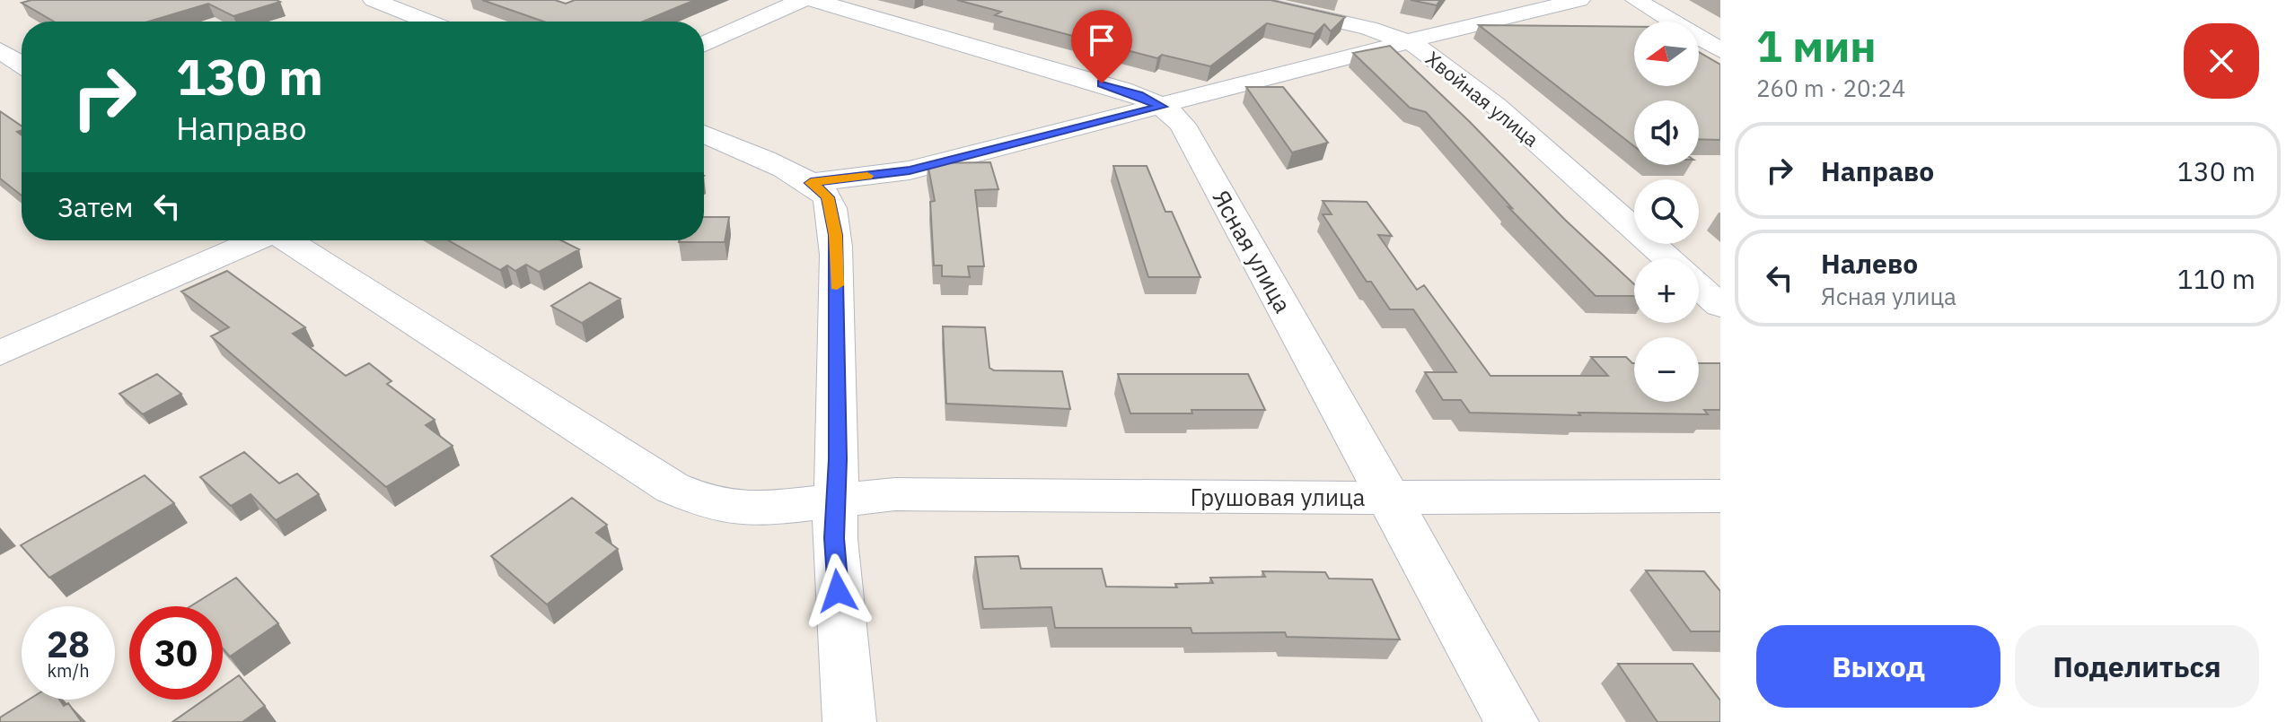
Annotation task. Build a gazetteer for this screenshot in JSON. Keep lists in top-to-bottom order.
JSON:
{
  "streets": {
    "street": ["Хвойная улица", "Ясная улица", "Грушовая улица"]
  },
  "crossings": [
    ["Ясная улица", "Грушовая улица"]
  ],
  "north": "left",
  "page": {
    "heading": ["1 мин", "260 m · 20:24"],
    "map_buttons": ["+", "−"],
    "turn": ["130 m", "Направо"],
    "list": [
      {
        "name": "Направо",
        "value": "130 m"
      },
      {
        "name": "Налево",
        "note": "Ясная улица",
        "value": "110 m"
      }
    ],
    "then": "Затем",
    "speed": "28 km/h",
    "limit": "30",
    "buttons": ["Выход", "Поделиться"]
  }
}
